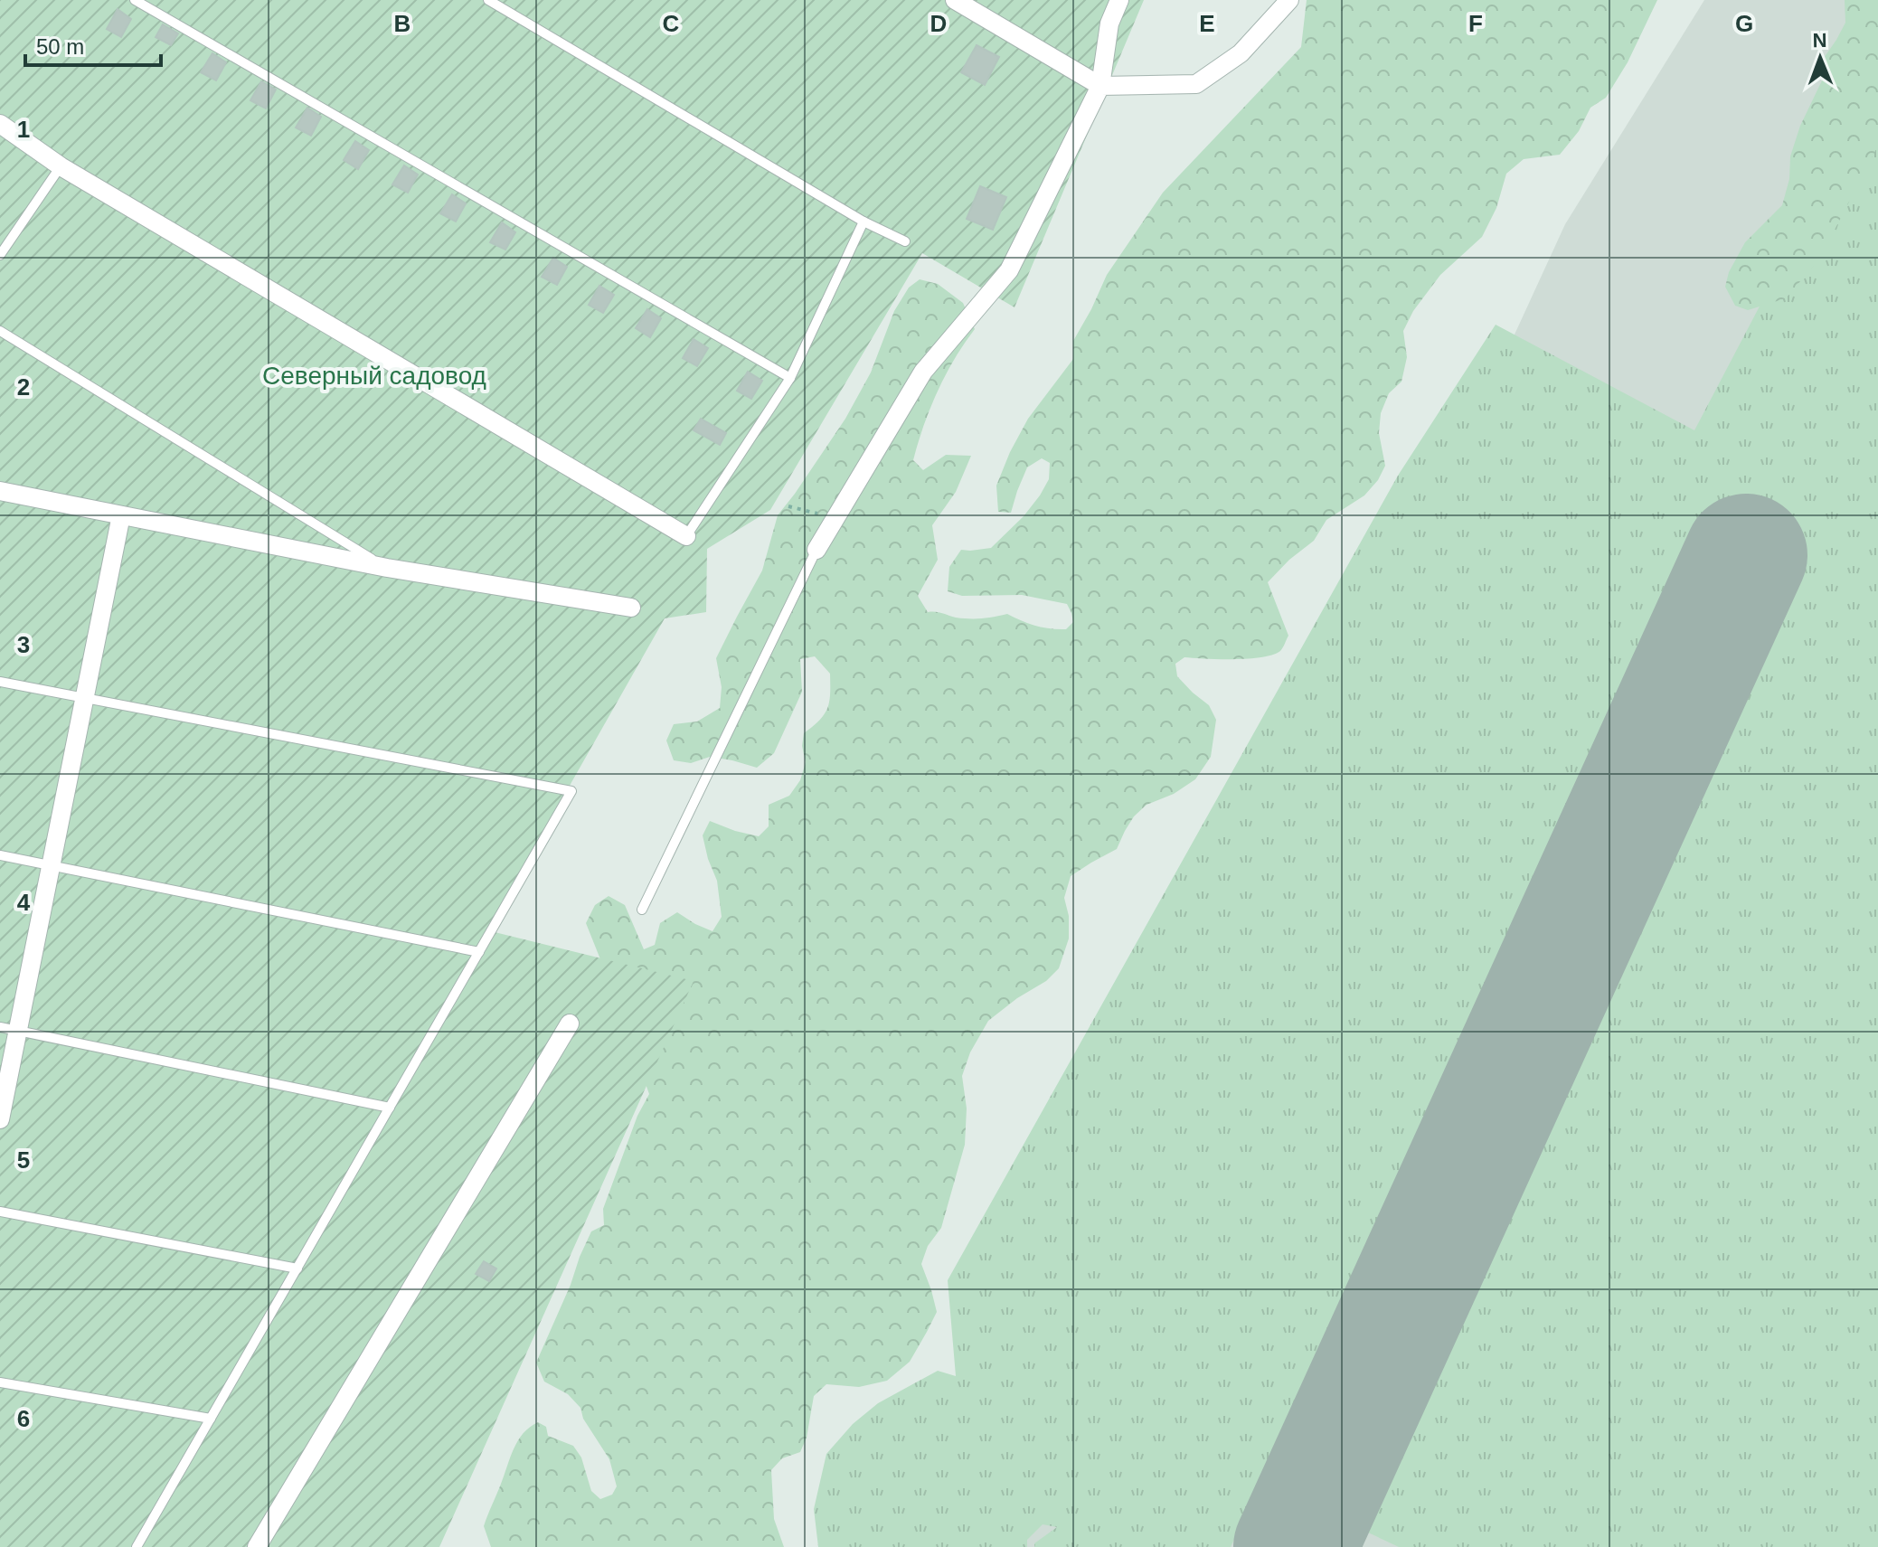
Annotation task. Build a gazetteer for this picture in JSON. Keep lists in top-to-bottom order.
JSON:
{
  "parks": ["Северный садовод"],
  "scale_bar": "50 m",
  "north": "top",
  "grid": {
    "columns": [
      "B",
      "C",
      "D",
      "E",
      "F",
      "G"
    ],
    "rows": [
      "1",
      "2",
      "3",
      "4",
      "5",
      "6"
    ]
  }
}
